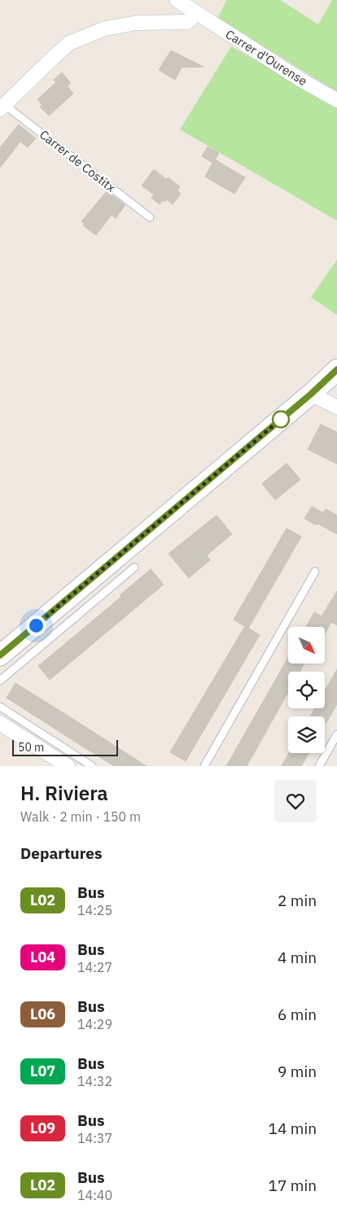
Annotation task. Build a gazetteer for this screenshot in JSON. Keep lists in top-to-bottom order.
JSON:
{
  "streets": {
    "street": ["Carrer d'Ourense"],
    "lane": ["Carrer de Costitx"]
  },
  "lines": ["bus line L02"],
  "scale_bar": "50 m",
  "north": "bottom right",
  "page": {
    "scale": "50 m",
    "heading": [
      ["H. Riviera", "Walk · 2 min · 150 m"],
      "Departures"
    ],
    "list": [
      {
        "mark": "L02",
        "name": "Bus",
        "note": "14:25",
        "value": "2 min"
      },
      {
        "mark": "L04",
        "name": "Bus",
        "note": "14:27",
        "value": "4 min"
      },
      {
        "mark": "L06",
        "name": "Bus",
        "note": "14:29",
        "value": "6 min"
      },
      {
        "mark": "L07",
        "name": "Bus",
        "note": "14:32",
        "value": "9 min"
      },
      {
        "mark": "L09",
        "name": "Bus",
        "note": "14:37",
        "value": "14 min"
      },
      {
        "mark": "L02",
        "name": "Bus",
        "note": "14:40",
        "value": "17 min"
      }
    ]
  }
}
